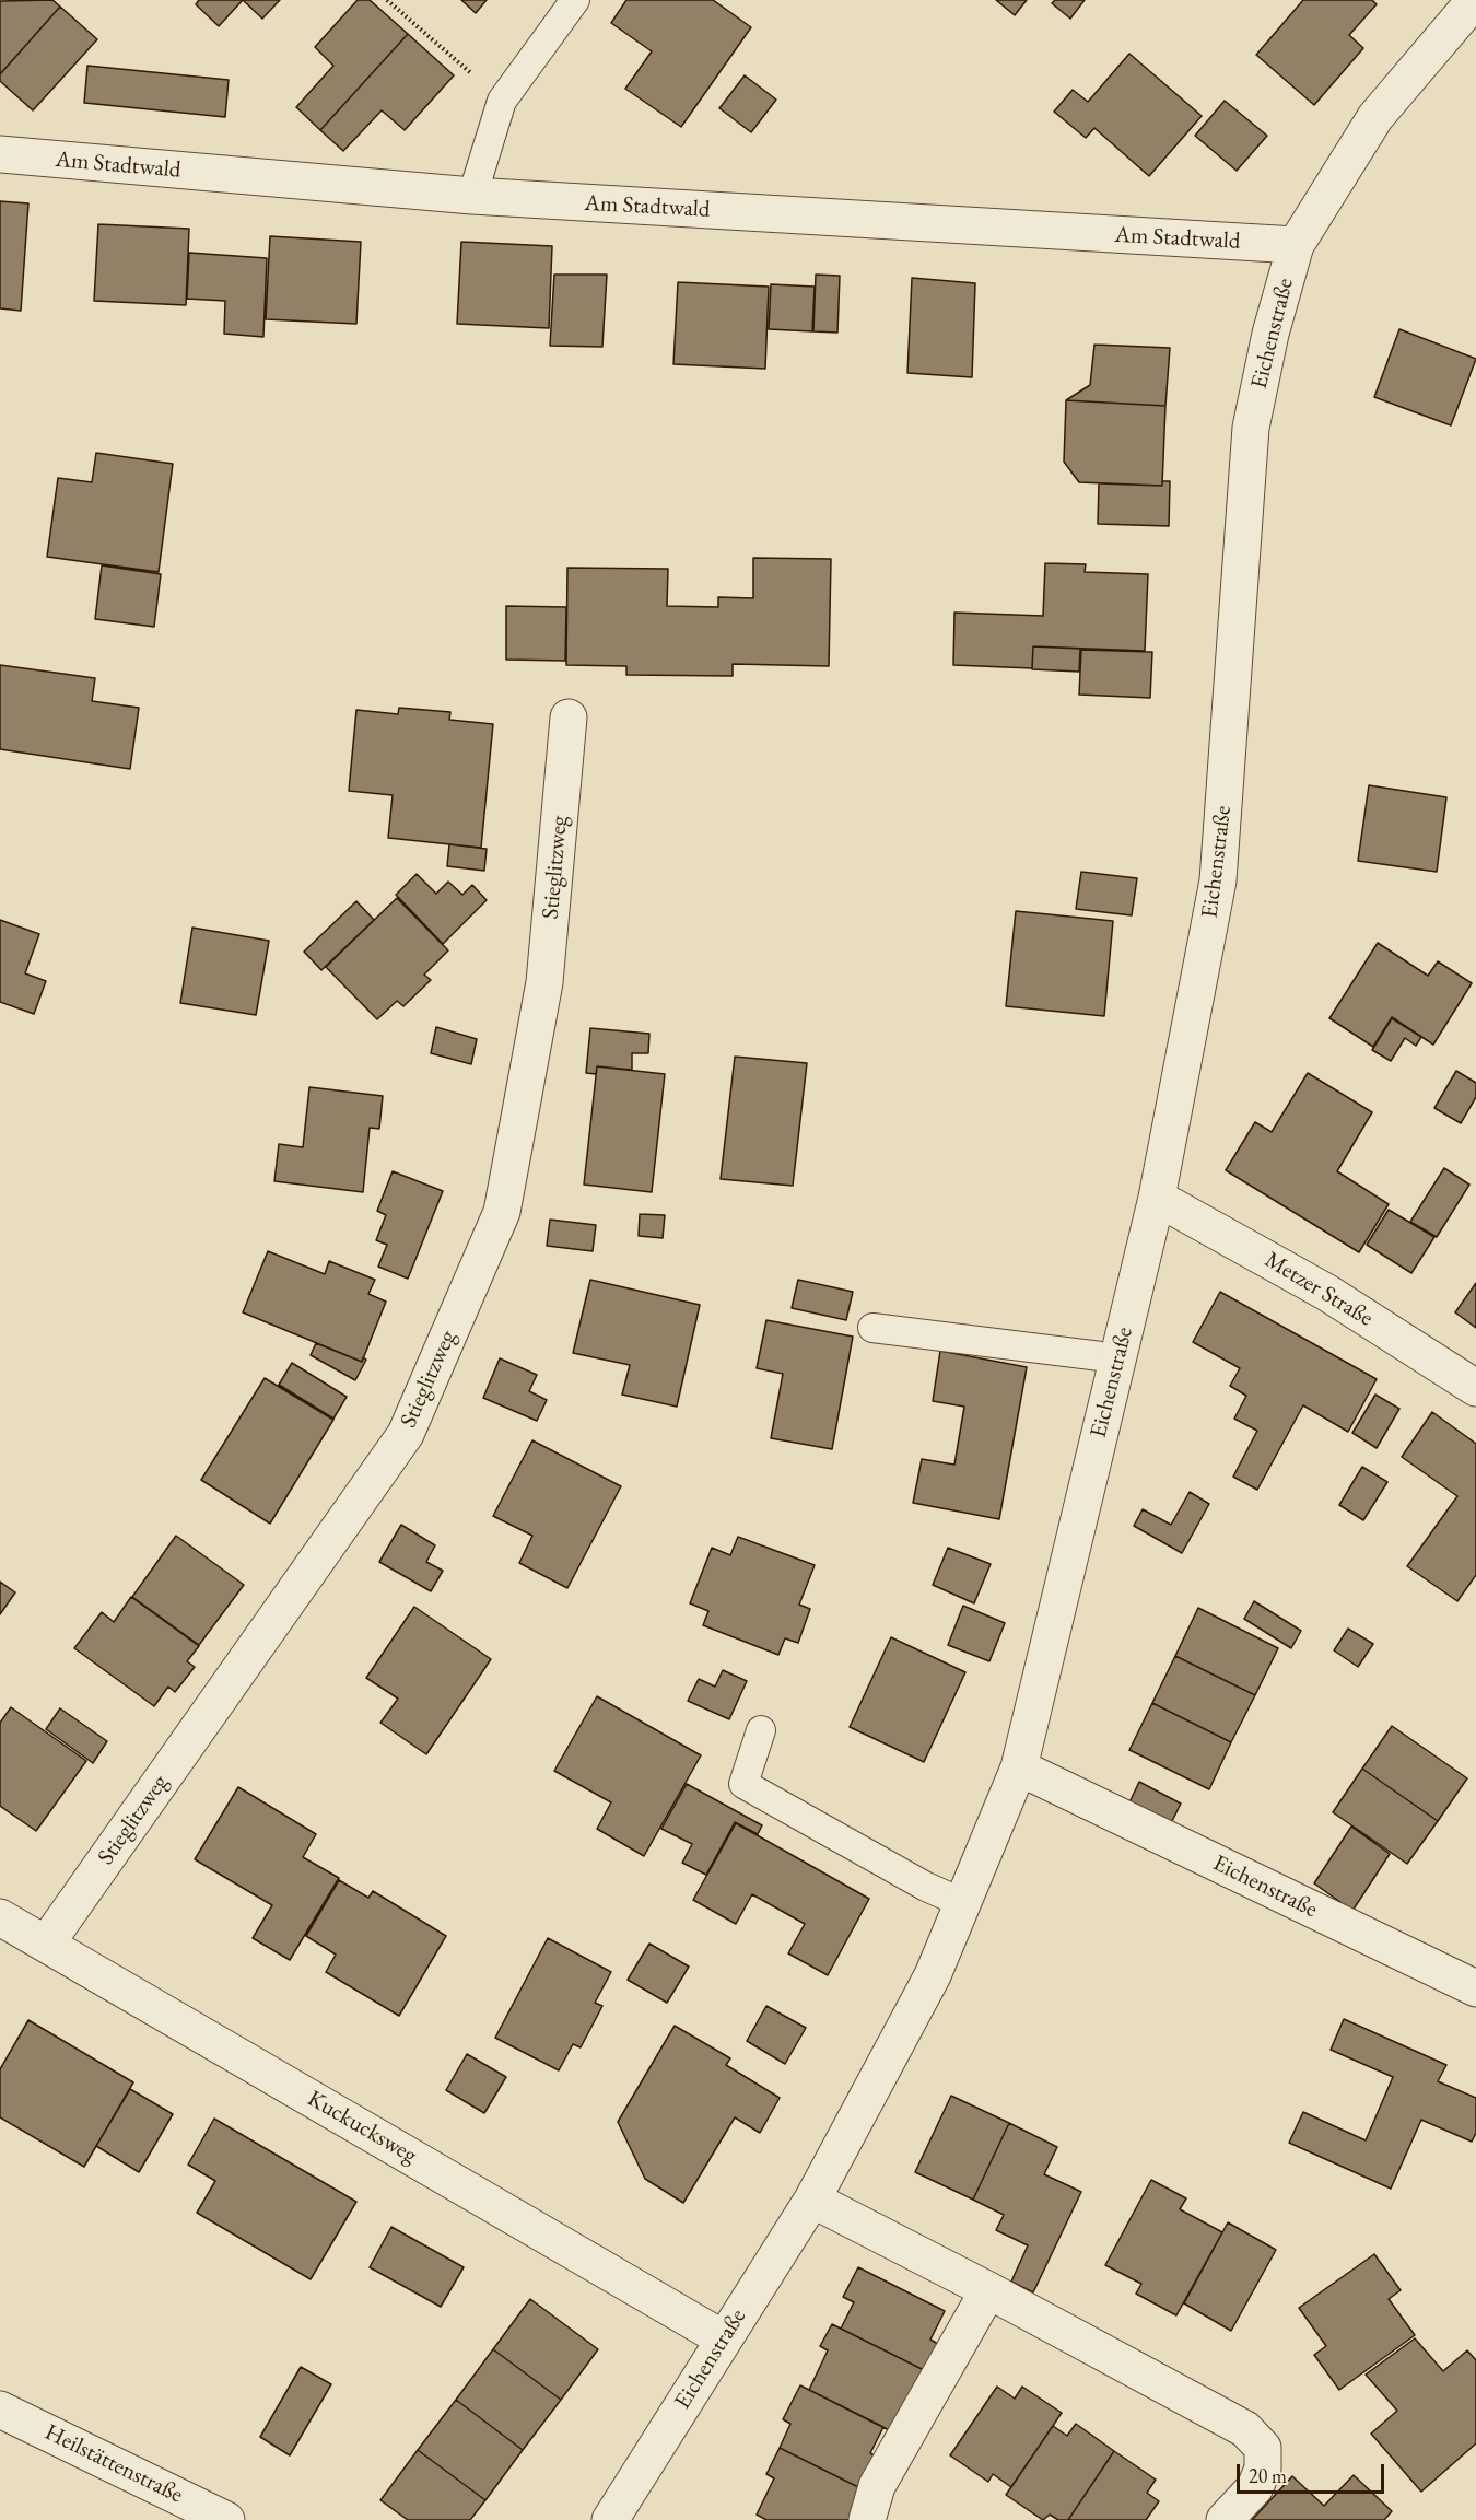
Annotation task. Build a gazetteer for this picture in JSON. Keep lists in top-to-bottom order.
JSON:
{
  "streets": {
    "street": [
      "Am Stadtwald",
      "Eichenstraße",
      "Stieglitzweg",
      "Metzer Straße",
      "Kuckucksweg",
      "Heilstättenstraße"
    ]
  },
  "crossings": [
    ["Am Stadtwald", "Eichenstraße"],
    ["Eichenstraße", "Metzer Straße"],
    ["Eichenstraße", "Kuckucksweg"],
    ["Stieglitzweg", "Kuckucksweg"]
  ],
  "scale_bar": "20 m"
}
